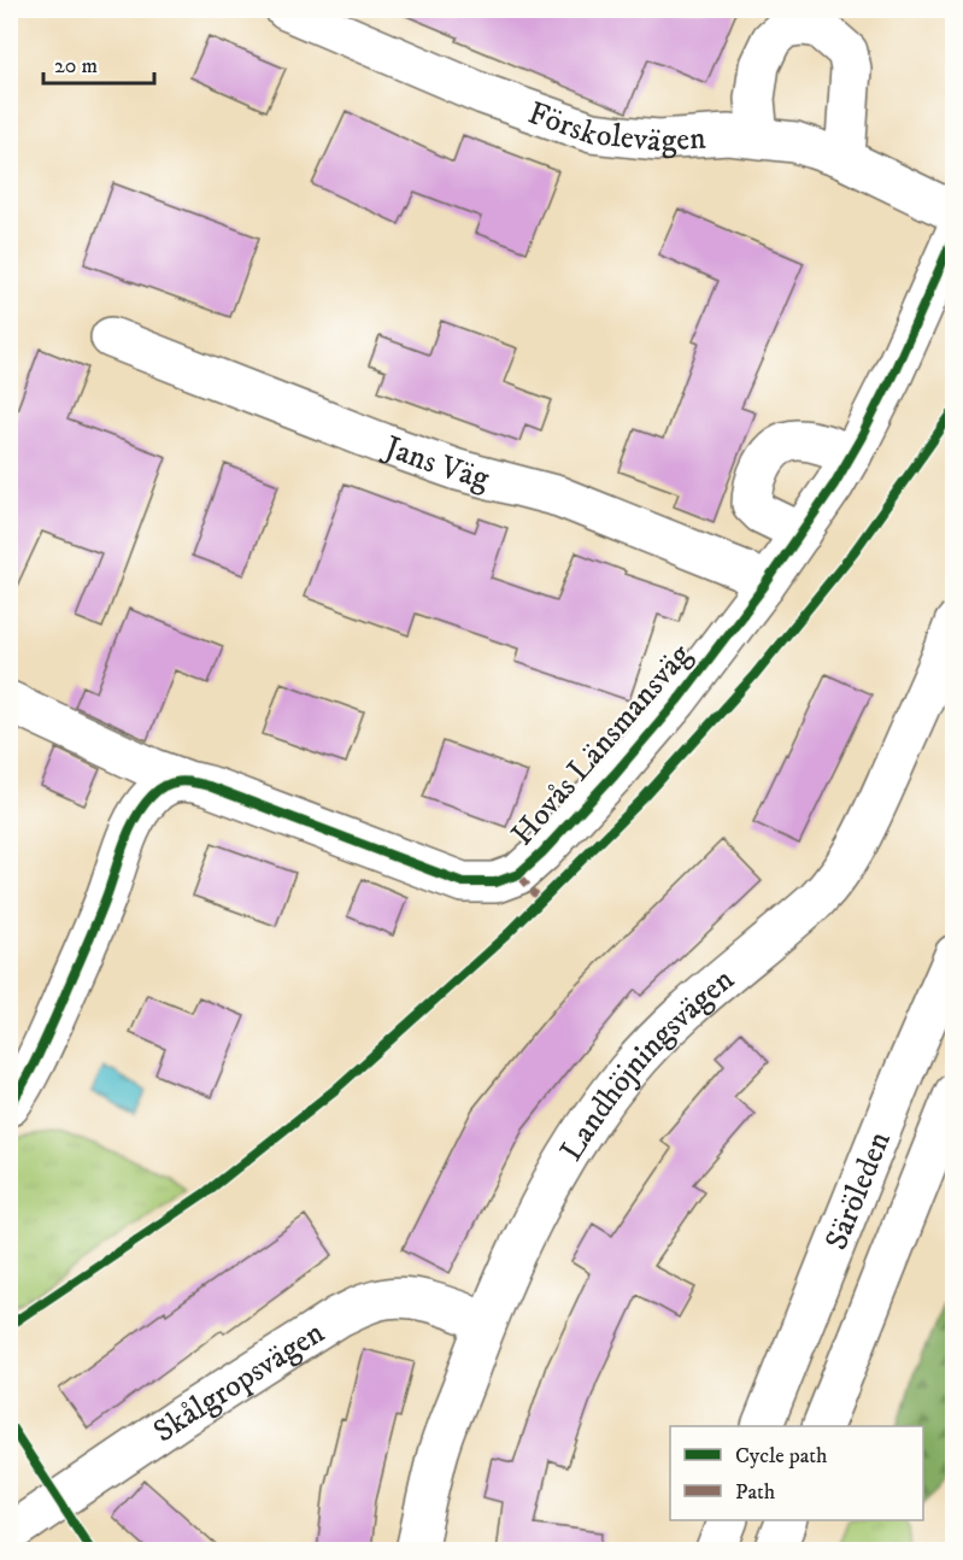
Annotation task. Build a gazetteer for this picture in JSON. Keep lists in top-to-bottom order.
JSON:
{
  "streets": {
    "street": [
      "Förskolevägen",
      "Jans Väg",
      "Hovås Länsmansväg",
      "Landhöjningsvägen",
      "Säröleden",
      "Skålgropsvägen"
    ]
  },
  "crossings": [
    ["Jans Väg", "Hovås Länsmansväg"],
    ["Landhöjningsvägen", "Skålgropsvägen"]
  ],
  "legend": ["Cycle path", "Path"],
  "scale_bar": "20 m"
}
